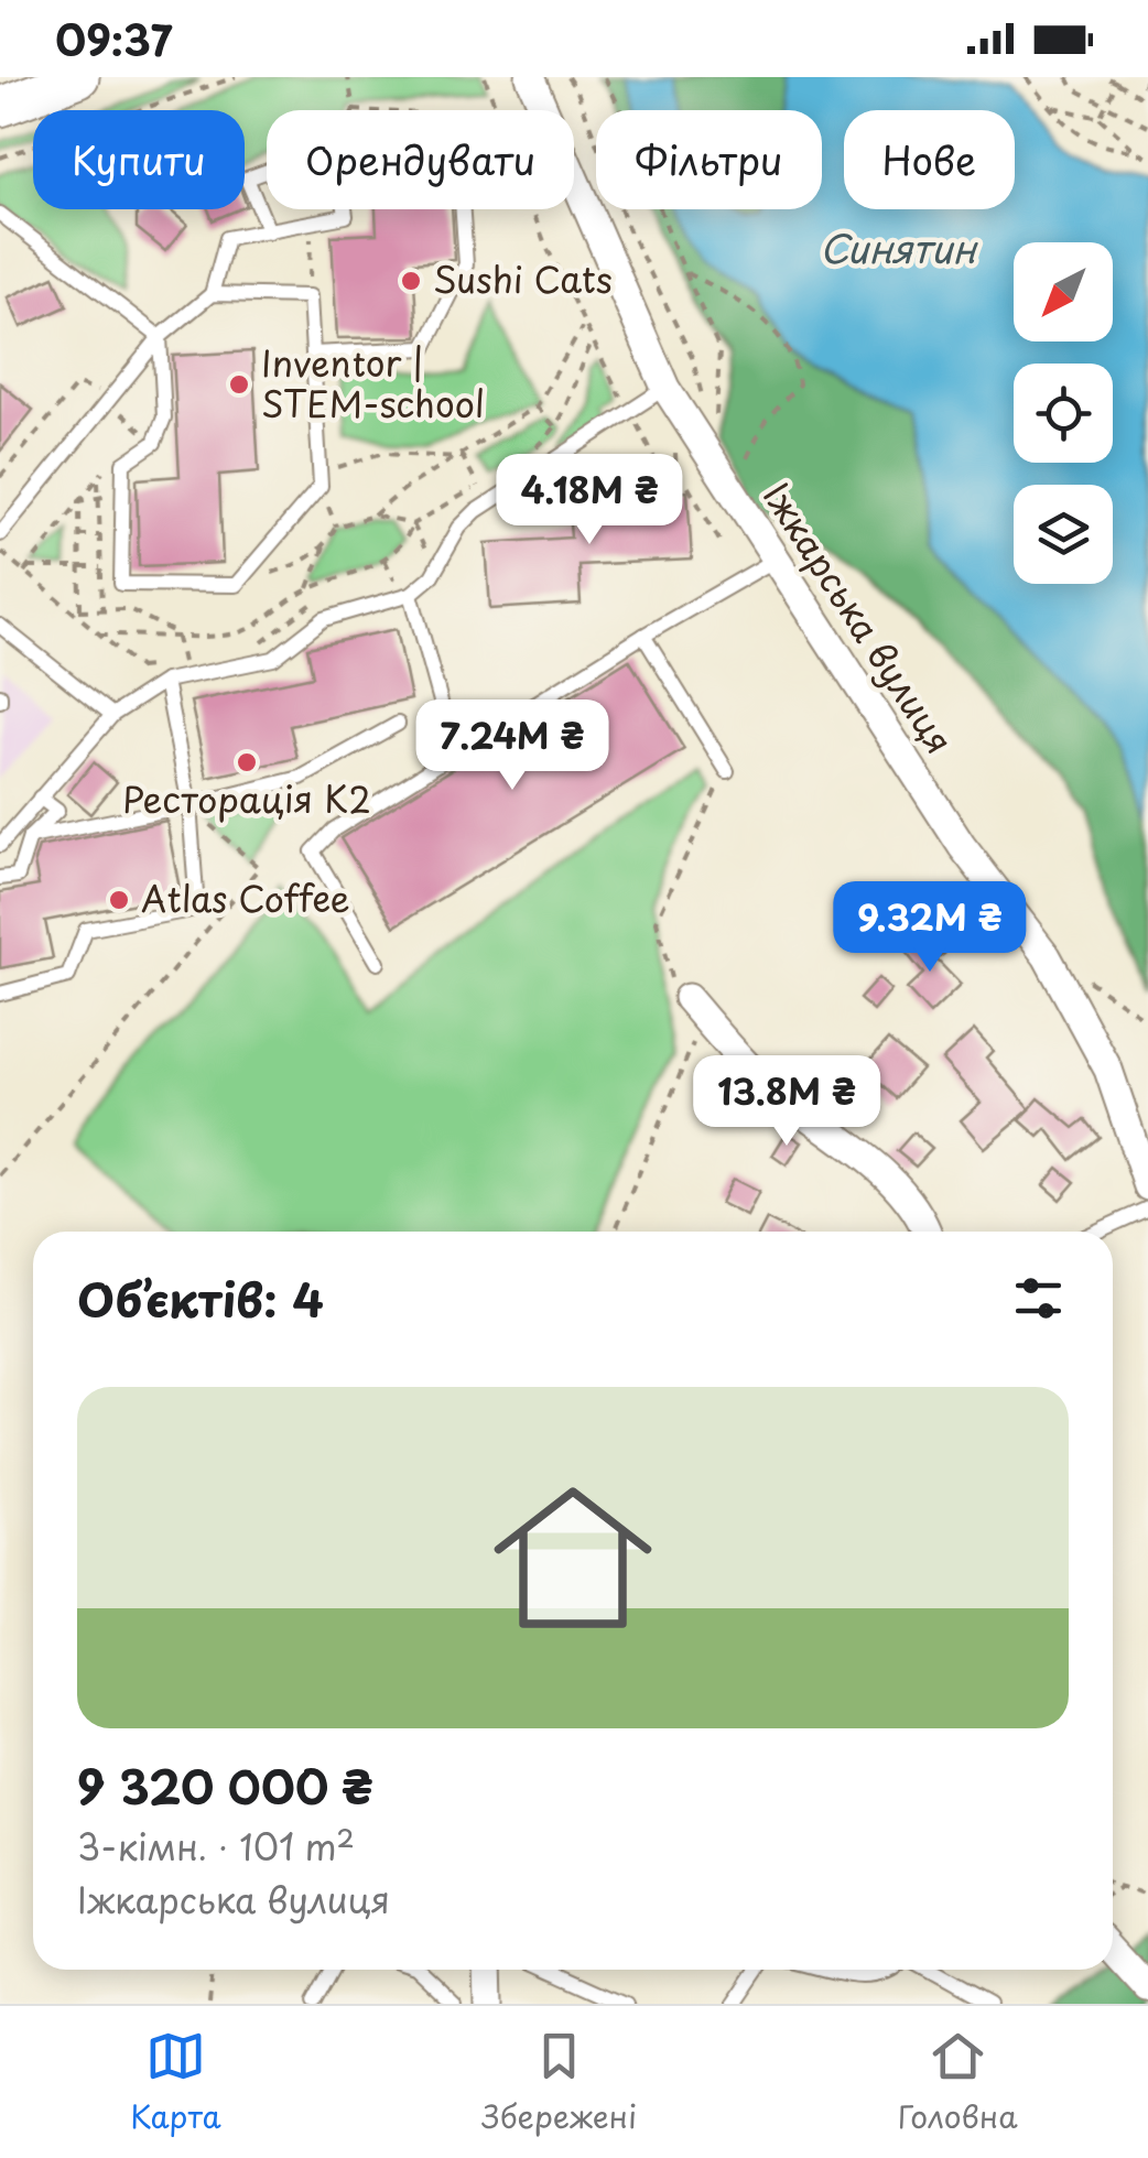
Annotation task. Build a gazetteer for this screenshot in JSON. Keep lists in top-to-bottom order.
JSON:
{
  "streets": {
    "street": ["Іжкарська вулиця"]
  },
  "water": ["Синятин"],
  "places": [
    "Sushi Cats",
    "Inventor | STEM-school",
    "Ресторація K2",
    "Atlas Coffee"
  ],
  "north": "bottom left",
  "page": {
    "status": "09:37",
    "chip": [
      "Купити",
      "Орендувати",
      "Фільтри",
      "Нове"
    ],
    "price": [
      "4.18M ₴",
      "7.24M ₴",
      "9.32M ₴",
      "13.8M ₴"
    ],
    "heading": "Об’єктів: 4",
    "list": [
      {
        "name": "9 320 000 ₴",
        "note": "3-кімн. · 101 m² · Іжкарська вулиця"
      }
    ],
    "tabs": ["Карта", "Збережені", "Головна"]
  }
}
